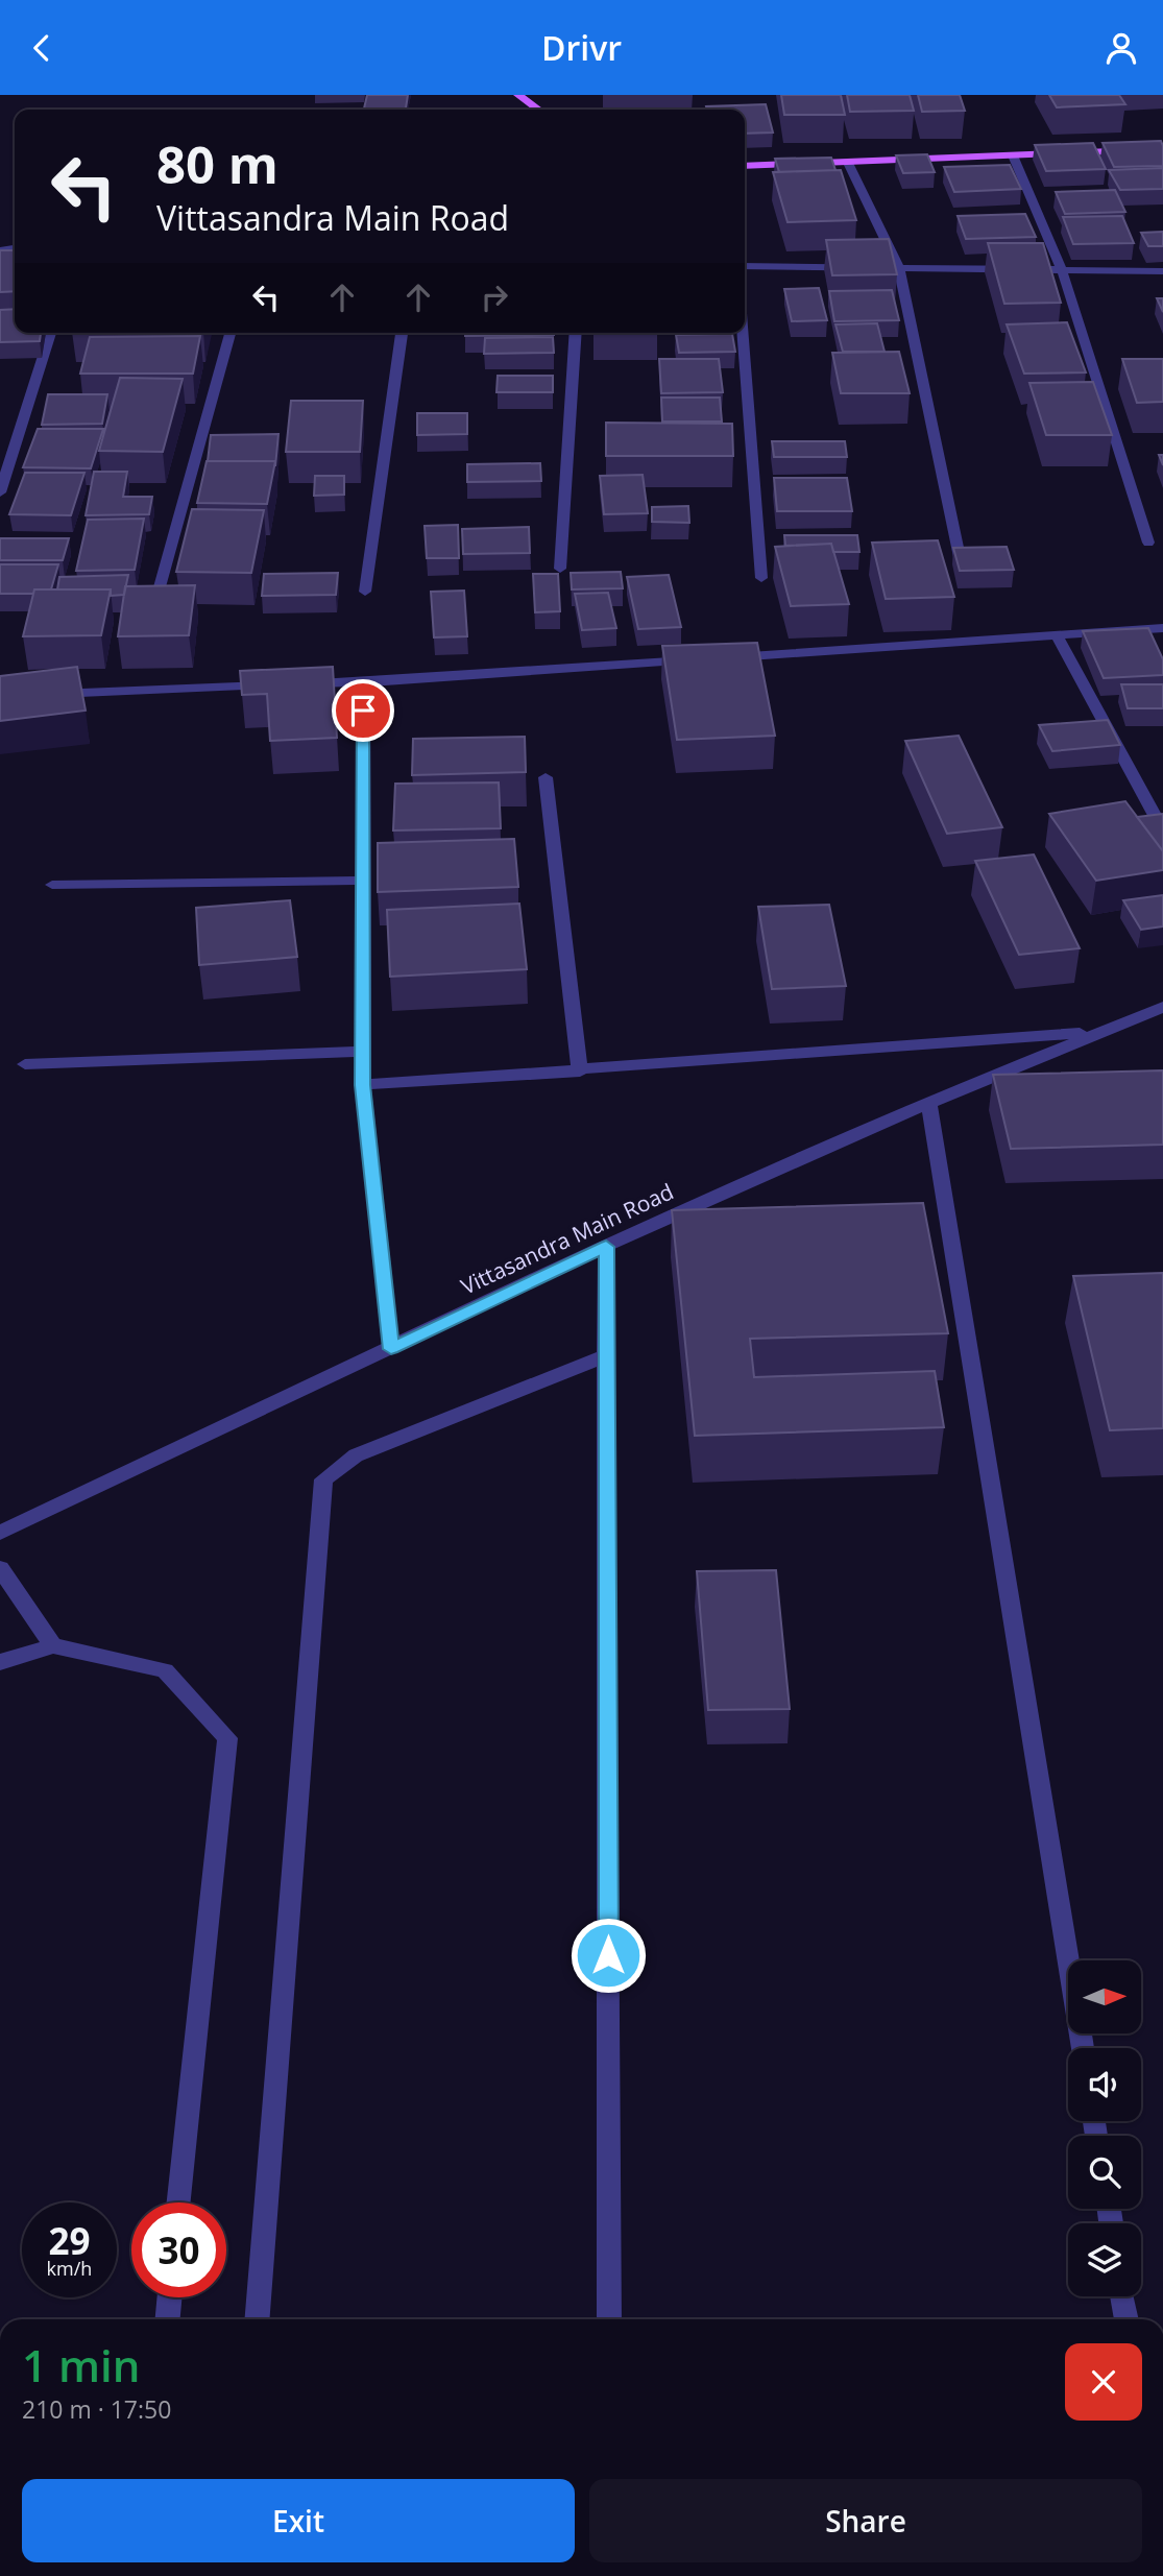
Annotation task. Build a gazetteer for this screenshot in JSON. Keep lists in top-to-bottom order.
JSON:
{
  "streets": {
    "street": ["Vittasandra Main Road"]
  },
  "north": "right",
  "page": {
    "header": "Drivr",
    "turn": ["80 m", "Vittasandra Main Road"],
    "speed": "29 km/h",
    "limit": "30",
    "heading": ["1 min", "210 m · 17:50"],
    "buttons": ["Exit", "Share"]
  }
}
